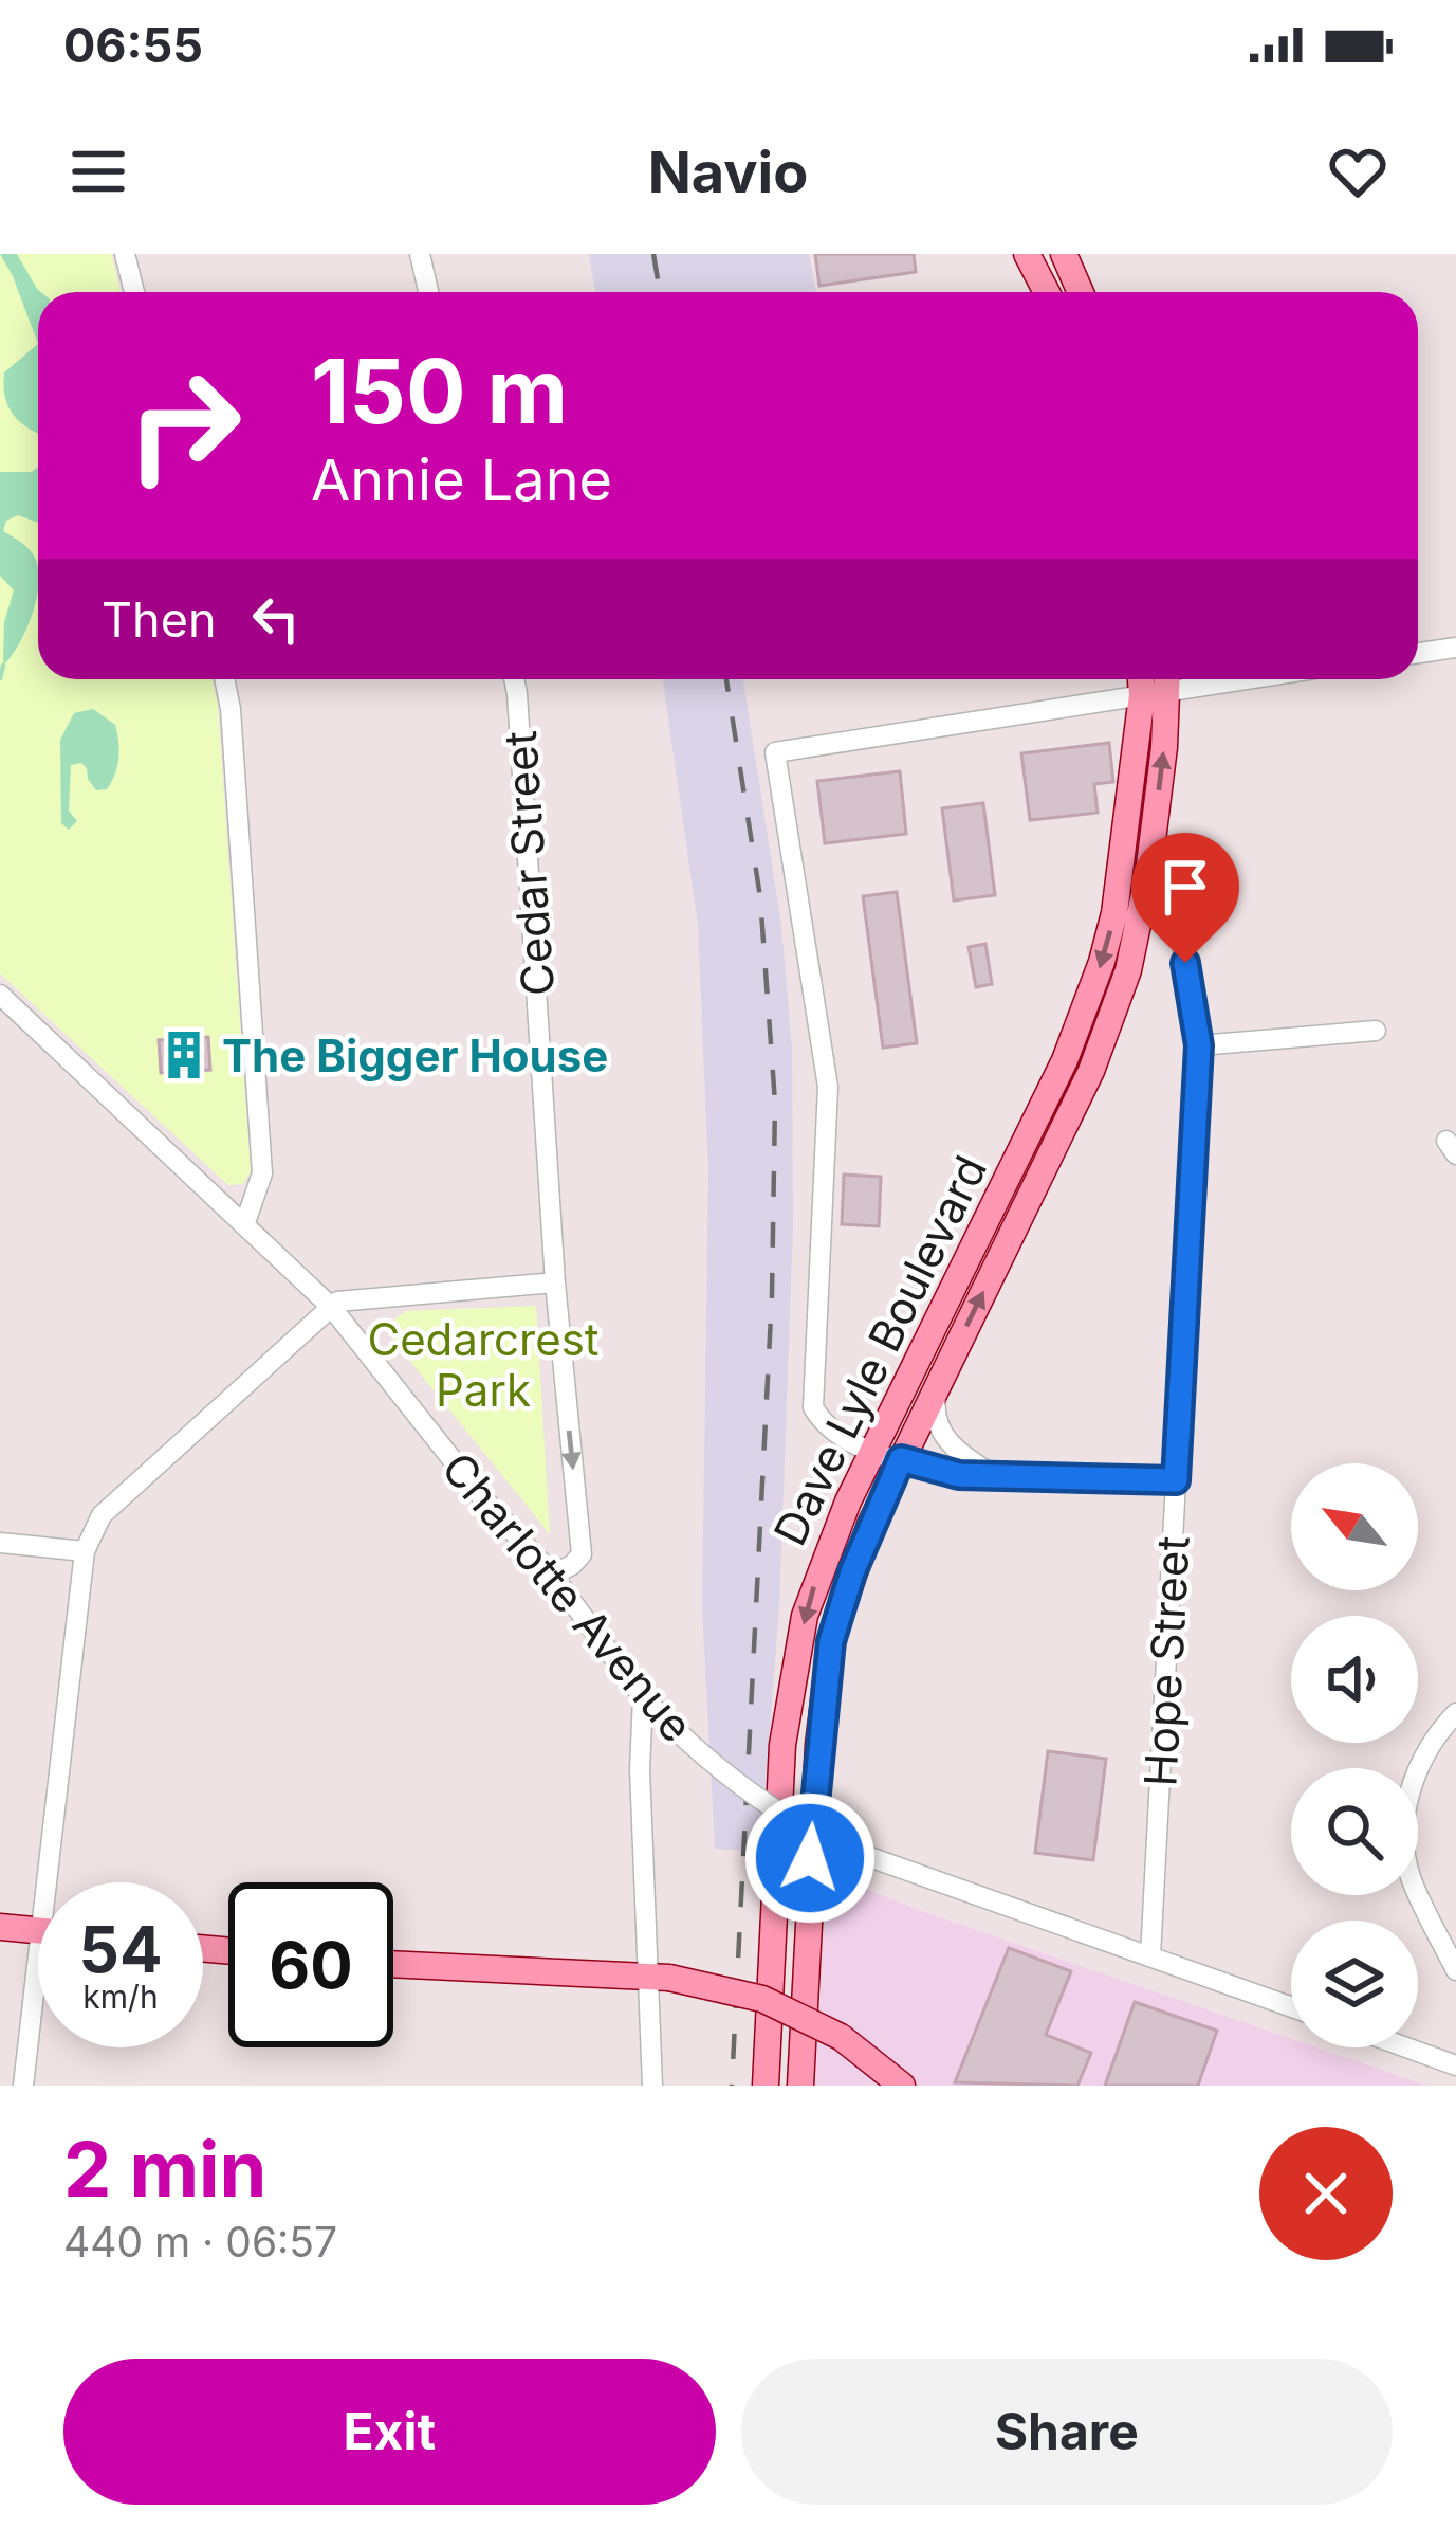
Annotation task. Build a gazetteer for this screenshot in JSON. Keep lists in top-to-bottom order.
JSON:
{
  "streets": {
    "main road": ["Dave Lyle Boulevard"],
    "street": ["Cedar Street", "Charlotte Avenue", "Hope Street"]
  },
  "crossings": [
    ["Cedar Street", "Charlotte Avenue"],
    ["Charlotte Avenue", "Hope Street"]
  ],
  "parks": ["Cedarcrest Park"],
  "places": {
    "building": ["The Bigger House"]
  },
  "north": "top left",
  "page": {
    "status": "06:55",
    "header": "Navio",
    "turn": ["150 m", "Annie Lane"],
    "then": "Then",
    "speed": "54 km/h",
    "limit": "60",
    "heading": ["2 min", "440 m · 06:57"],
    "buttons": ["Exit", "Share"]
  }
}
